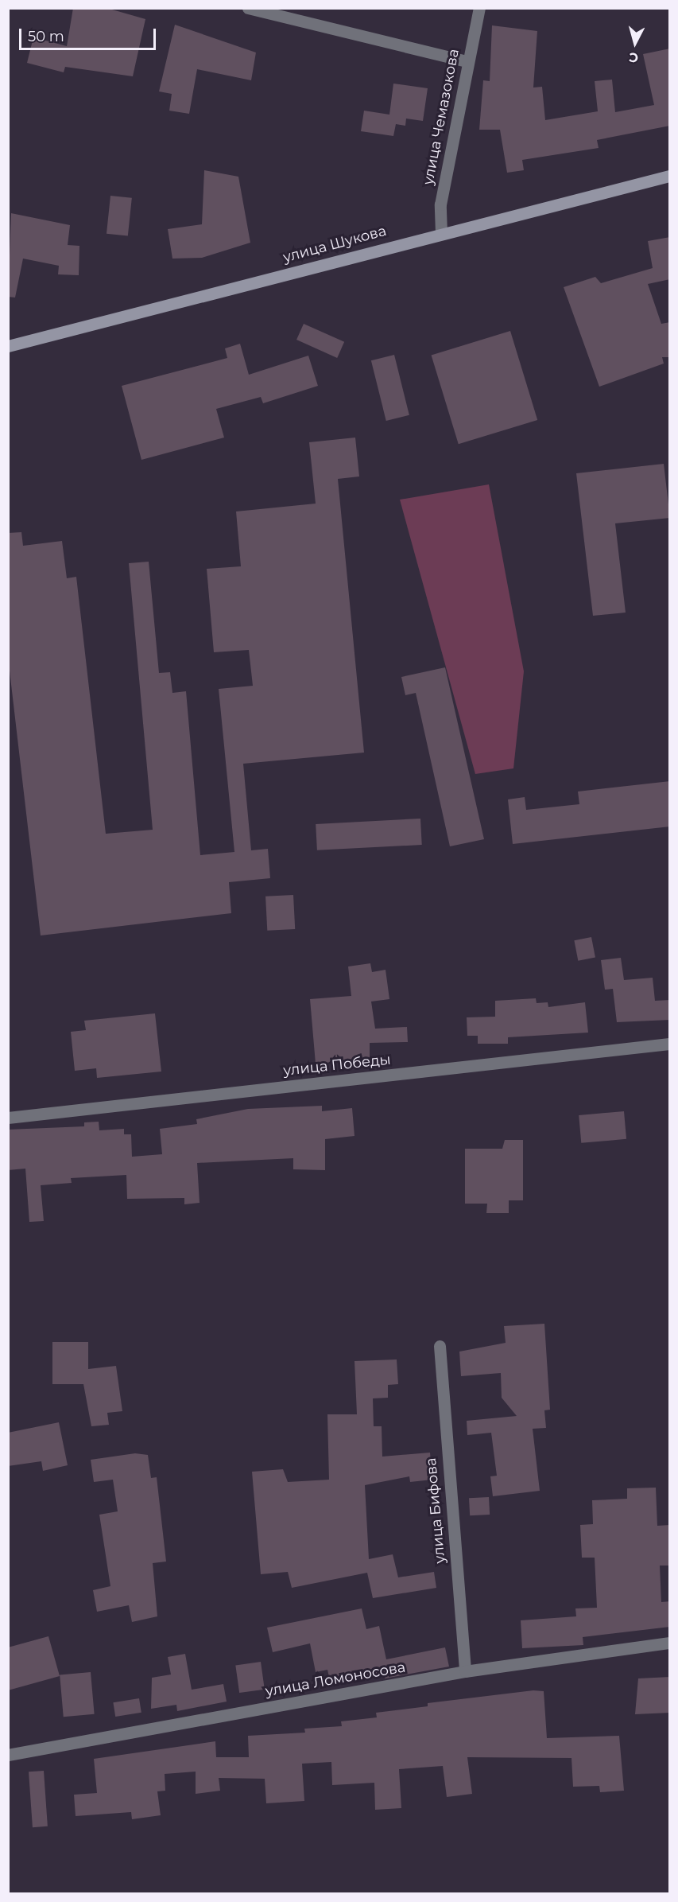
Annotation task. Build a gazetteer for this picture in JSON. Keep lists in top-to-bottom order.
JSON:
{
  "streets": {
    "main road": ["улица Шукова"],
    "street": [
      "улица Чемазокова",
      "улица Победы",
      "улица Бифова",
      "улица Ломоносова"
    ]
  },
  "crossings": [
    ["улица Чемазокова", "улица Шукова"],
    ["улица Бифова", "улица Ломоносова"]
  ],
  "scale_bar": "50 m",
  "north": "bottom"
}
